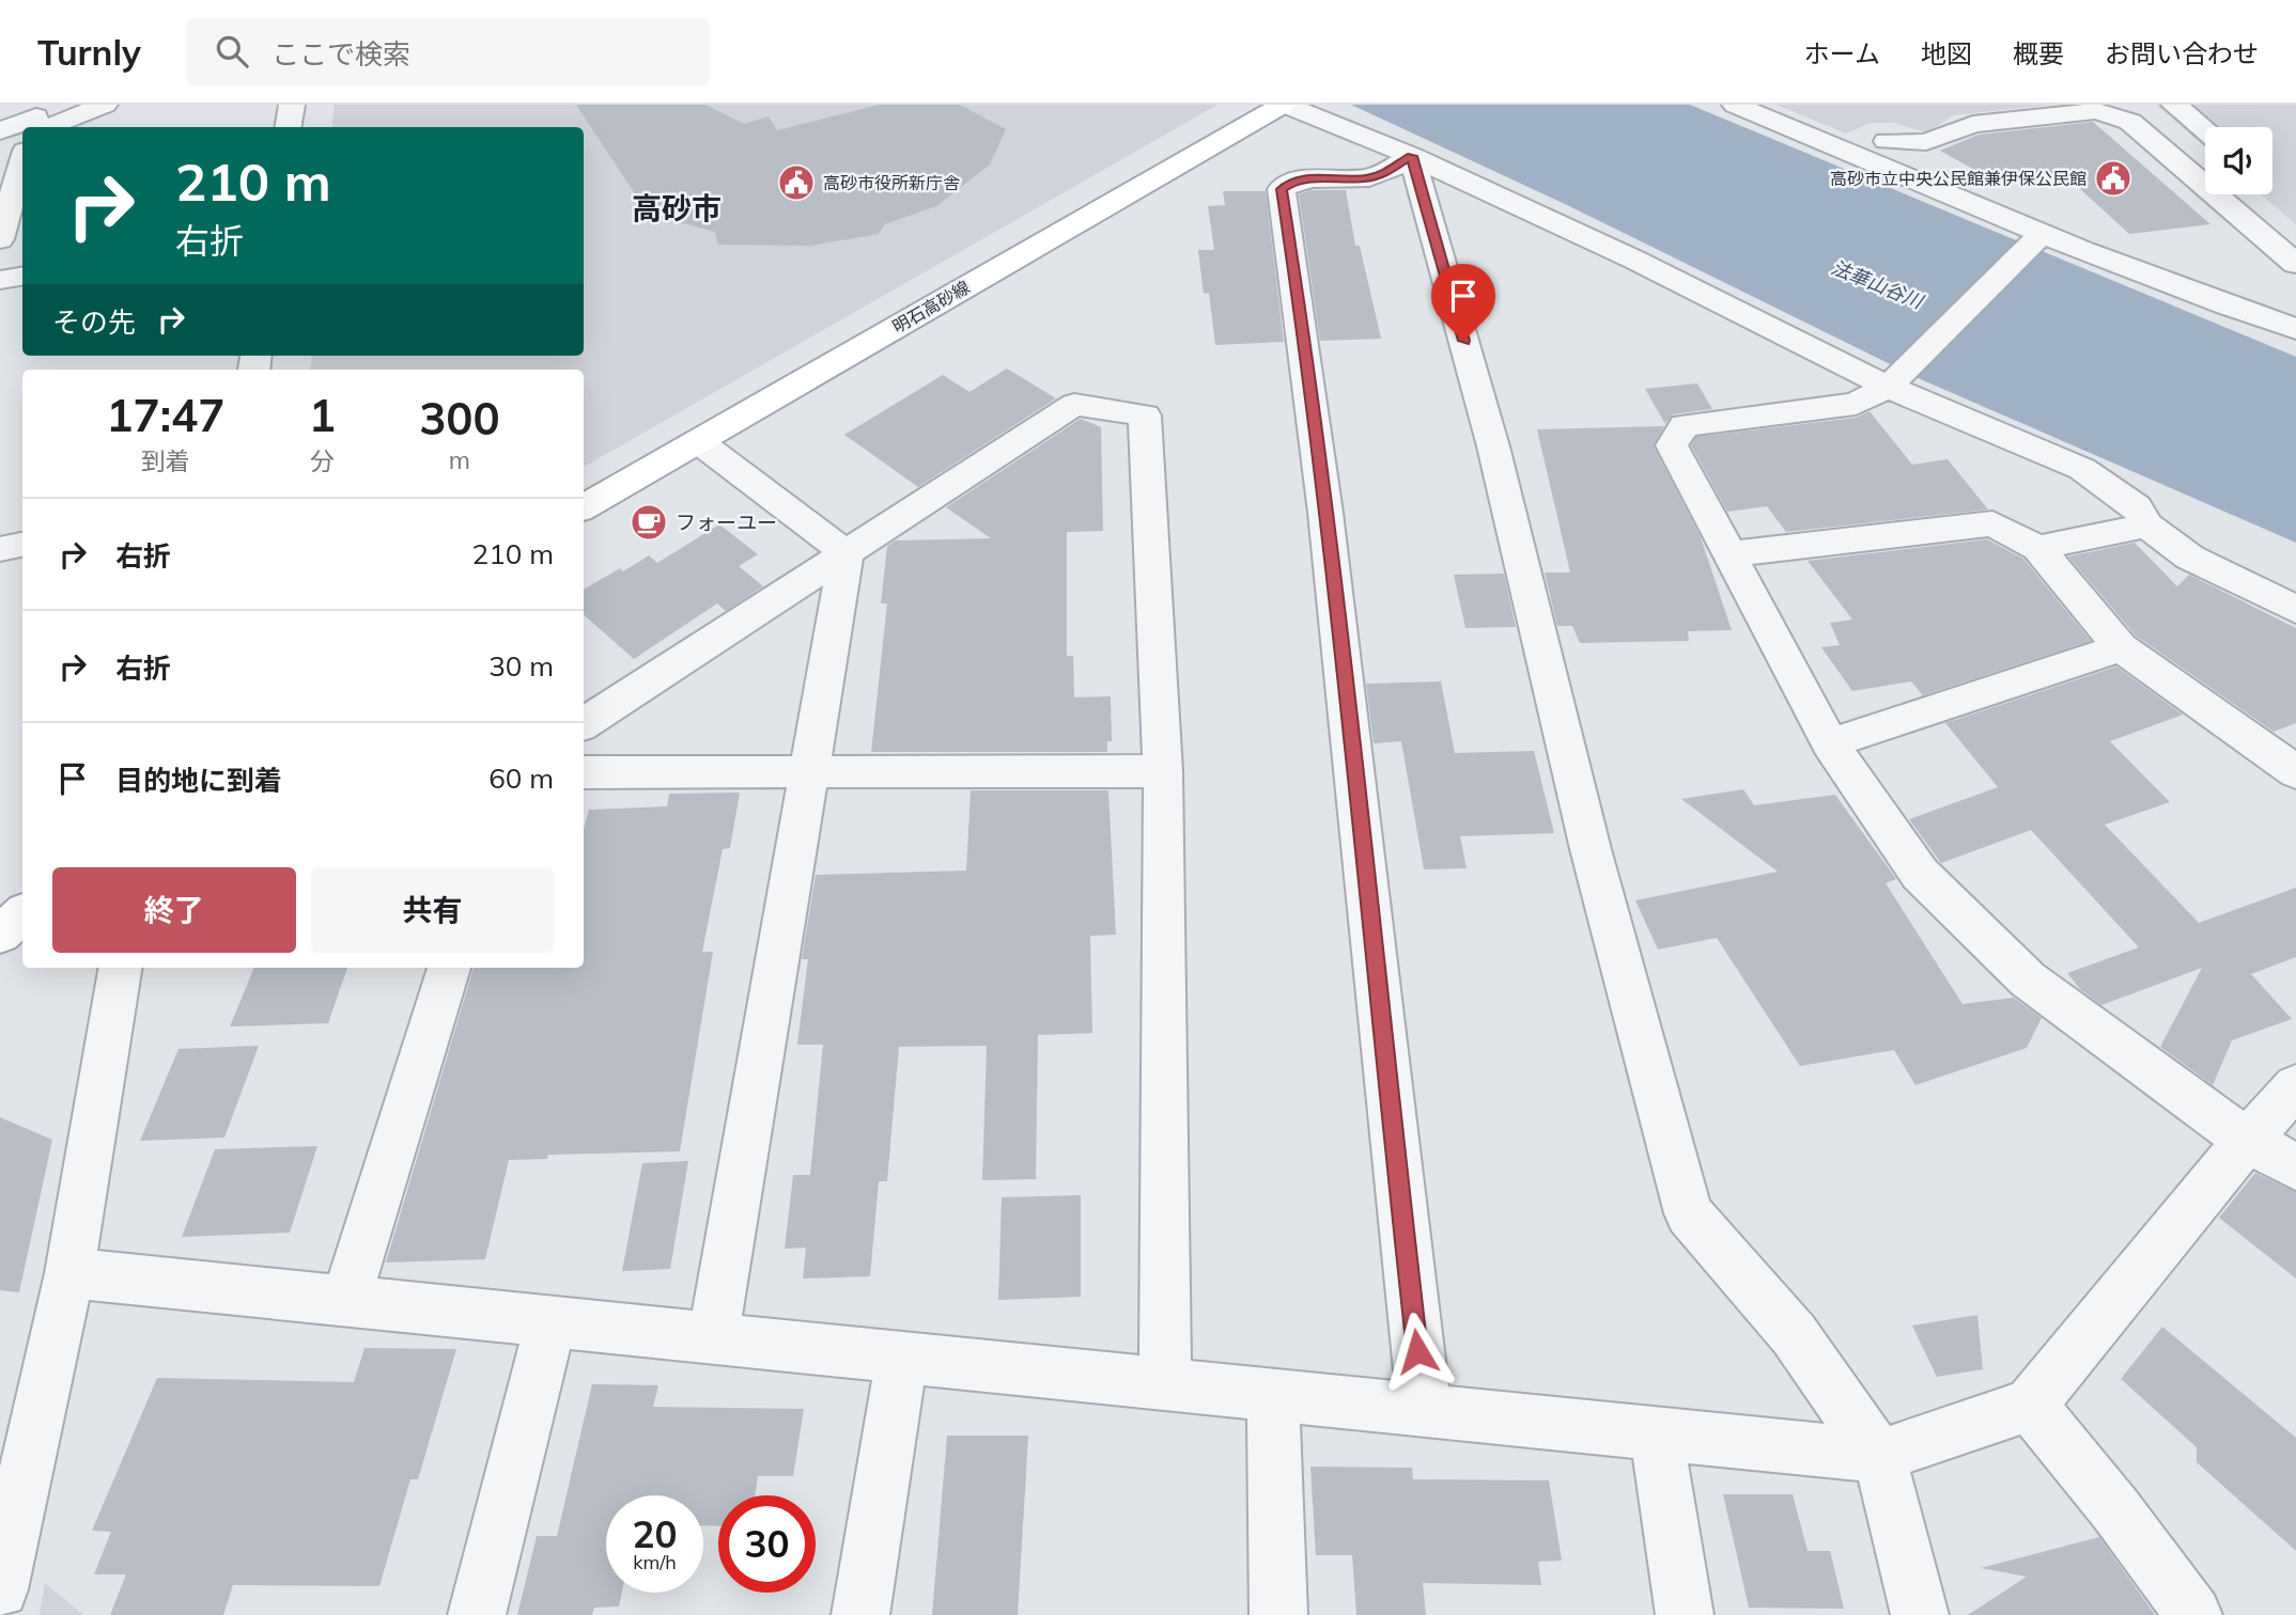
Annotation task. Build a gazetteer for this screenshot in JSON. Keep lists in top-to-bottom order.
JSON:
{
  "streets": {
    "main road": ["明石高砂線"]
  },
  "districts": ["高砂市"],
  "water": ["法華山谷川"],
  "places": {
    "public building": ["高砂市立中央公民館兼伊保公民館", "高砂市役所新庁舎"],
    "cafe": ["フォーユー"]
  },
  "page": {
    "header": "Turnly",
    "search": "ここで検索",
    "nav": [
      "ホーム",
      "地図",
      "概要",
      "お問い合わせ"
    ],
    "turn": ["210 m", "右折"],
    "then": "その先",
    "eta": [
      "17:47",
      "到着",
      "1",
      "分",
      "300",
      "m"
    ],
    "list": [
      {
        "name": "右折",
        "value": "210 m"
      },
      {
        "name": "右折",
        "value": "30 m"
      },
      {
        "name": "目的地に到着",
        "value": "60 m"
      }
    ],
    "buttons": ["終了", "共有"],
    "speed": "20 km/h",
    "limit": "30"
  }
}
